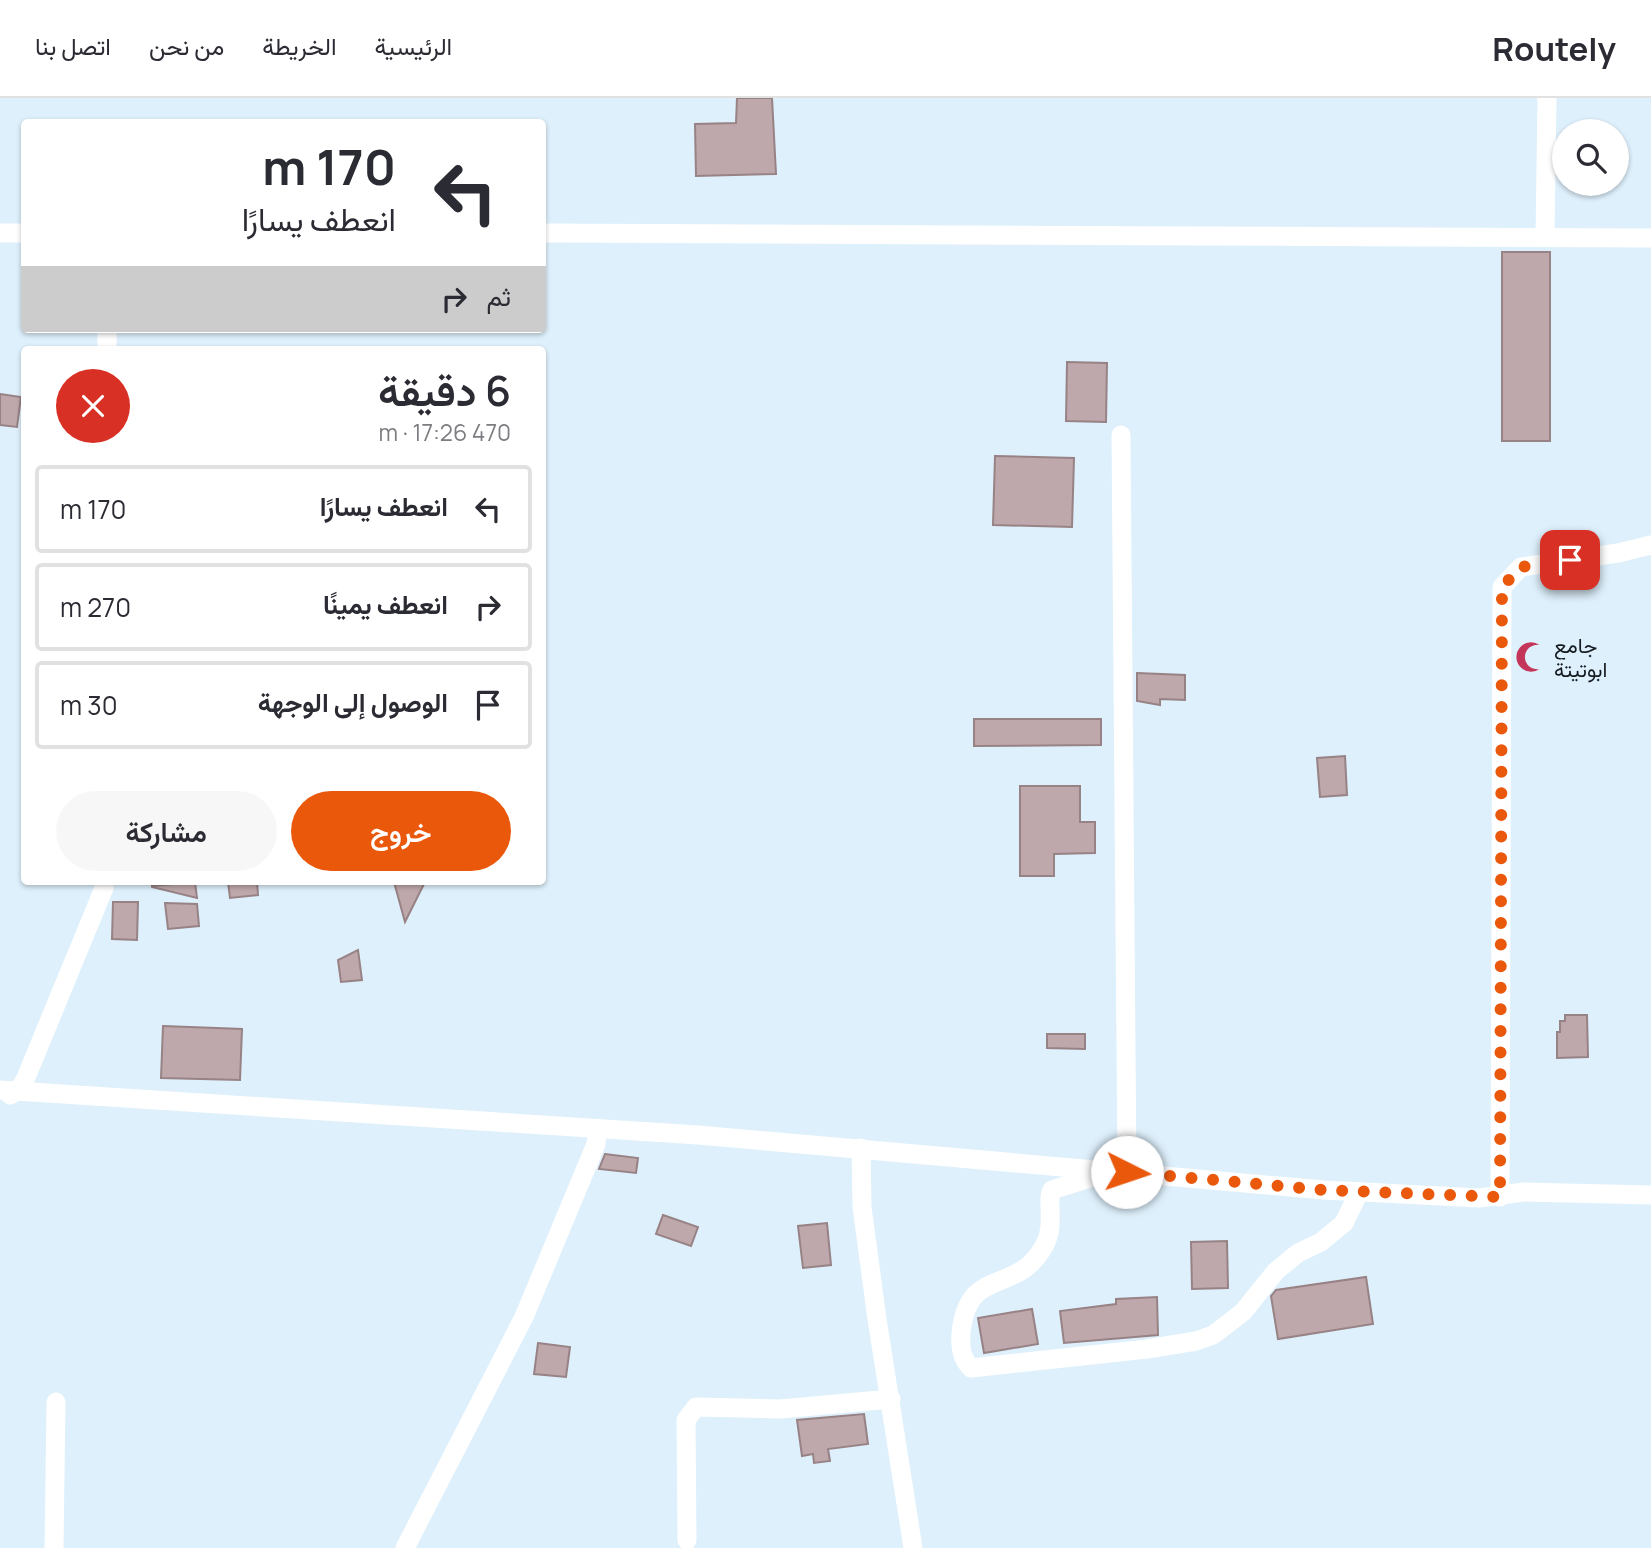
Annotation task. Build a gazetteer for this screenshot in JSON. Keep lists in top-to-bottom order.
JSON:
{
  "places": {
    "mosque": ["جامع ابوتيتة"]
  },
  "page": {
    "header": "Routely",
    "nav": [
      "الرئيسية",
      "الخريطة",
      "من نحن",
      "اتصل بنا"
    ],
    "turn": ["170 m", "انعطف يسارًا"],
    "then": "ثم",
    "heading": ["6 دقيقة", "470 m · 17:26"],
    "list": [
      {
        "name": "انعطف يسارًا",
        "value": "170 m"
      },
      {
        "name": "انعطف يمينًا",
        "value": "270 m"
      },
      {
        "name": "الوصول إلى الوجهة",
        "value": "30 m"
      }
    ],
    "buttons": ["خروج", "مشاركة"]
  }
}
